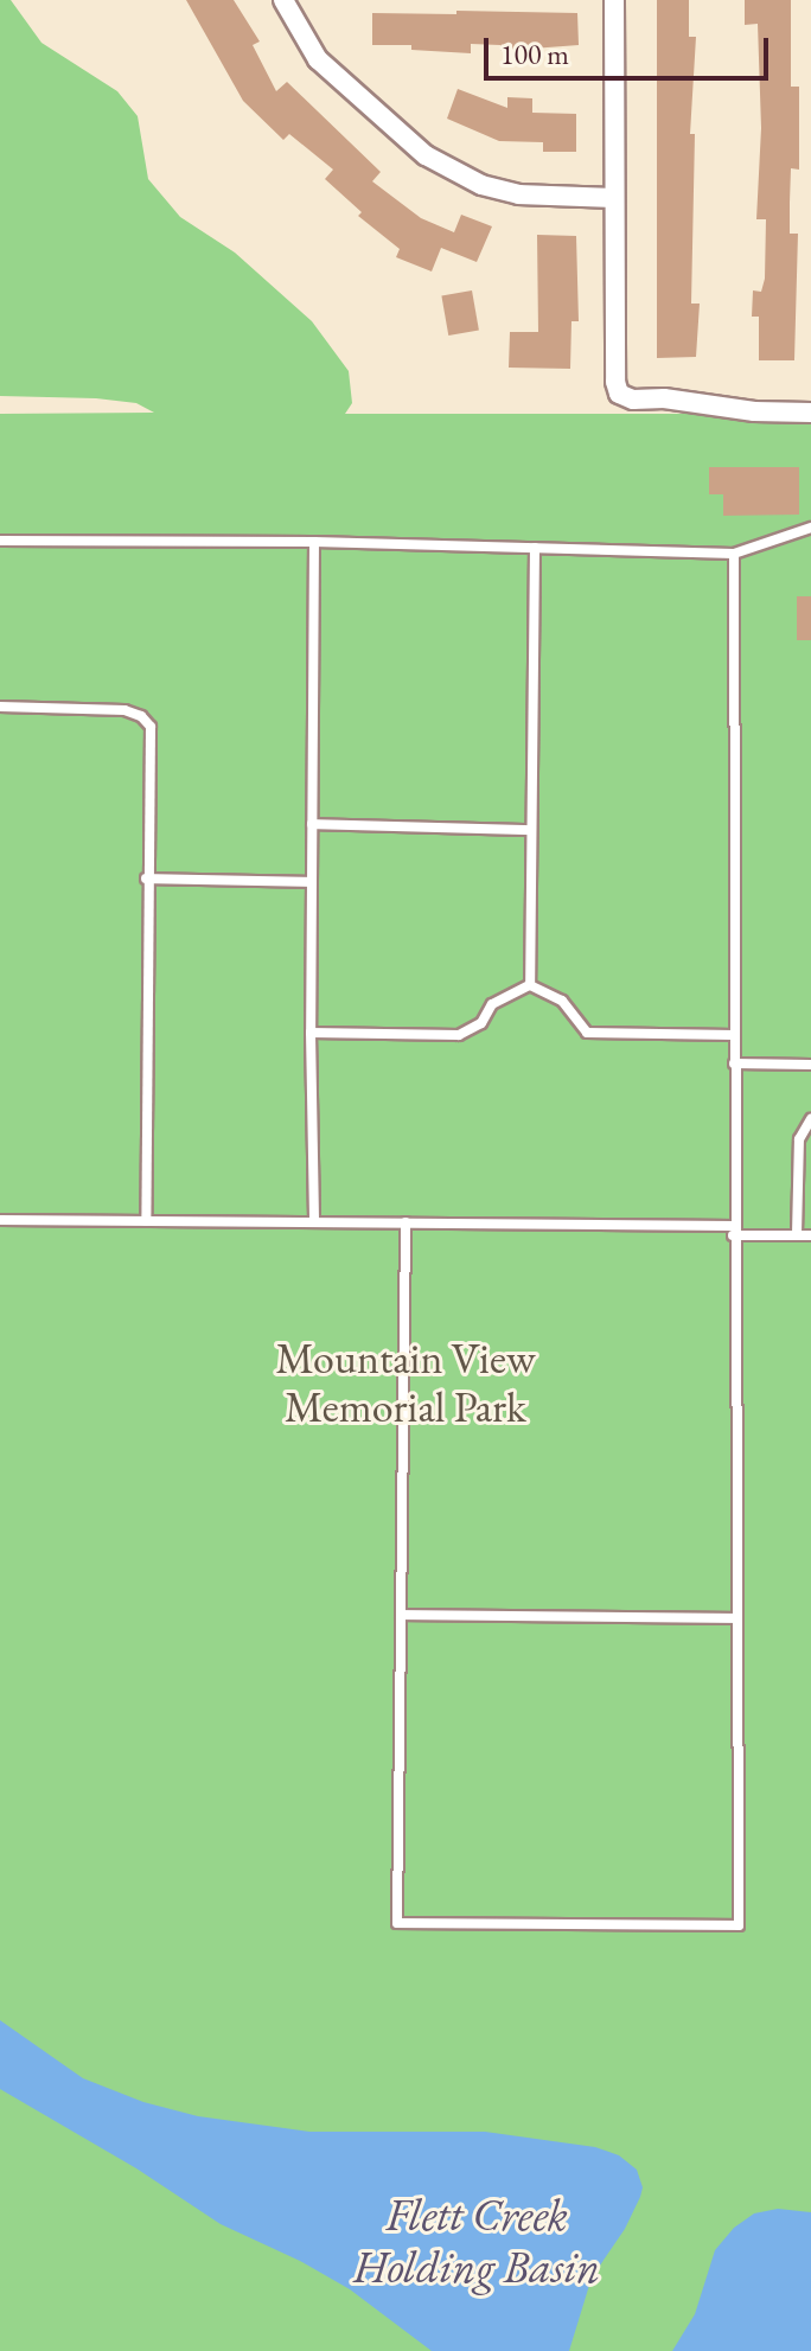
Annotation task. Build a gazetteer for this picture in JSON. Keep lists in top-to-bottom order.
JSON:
{
  "water": ["Flett Creek Holding Basin"],
  "parks": ["Mountain View Memorial Park"],
  "scale_bar": "100 m"
}
